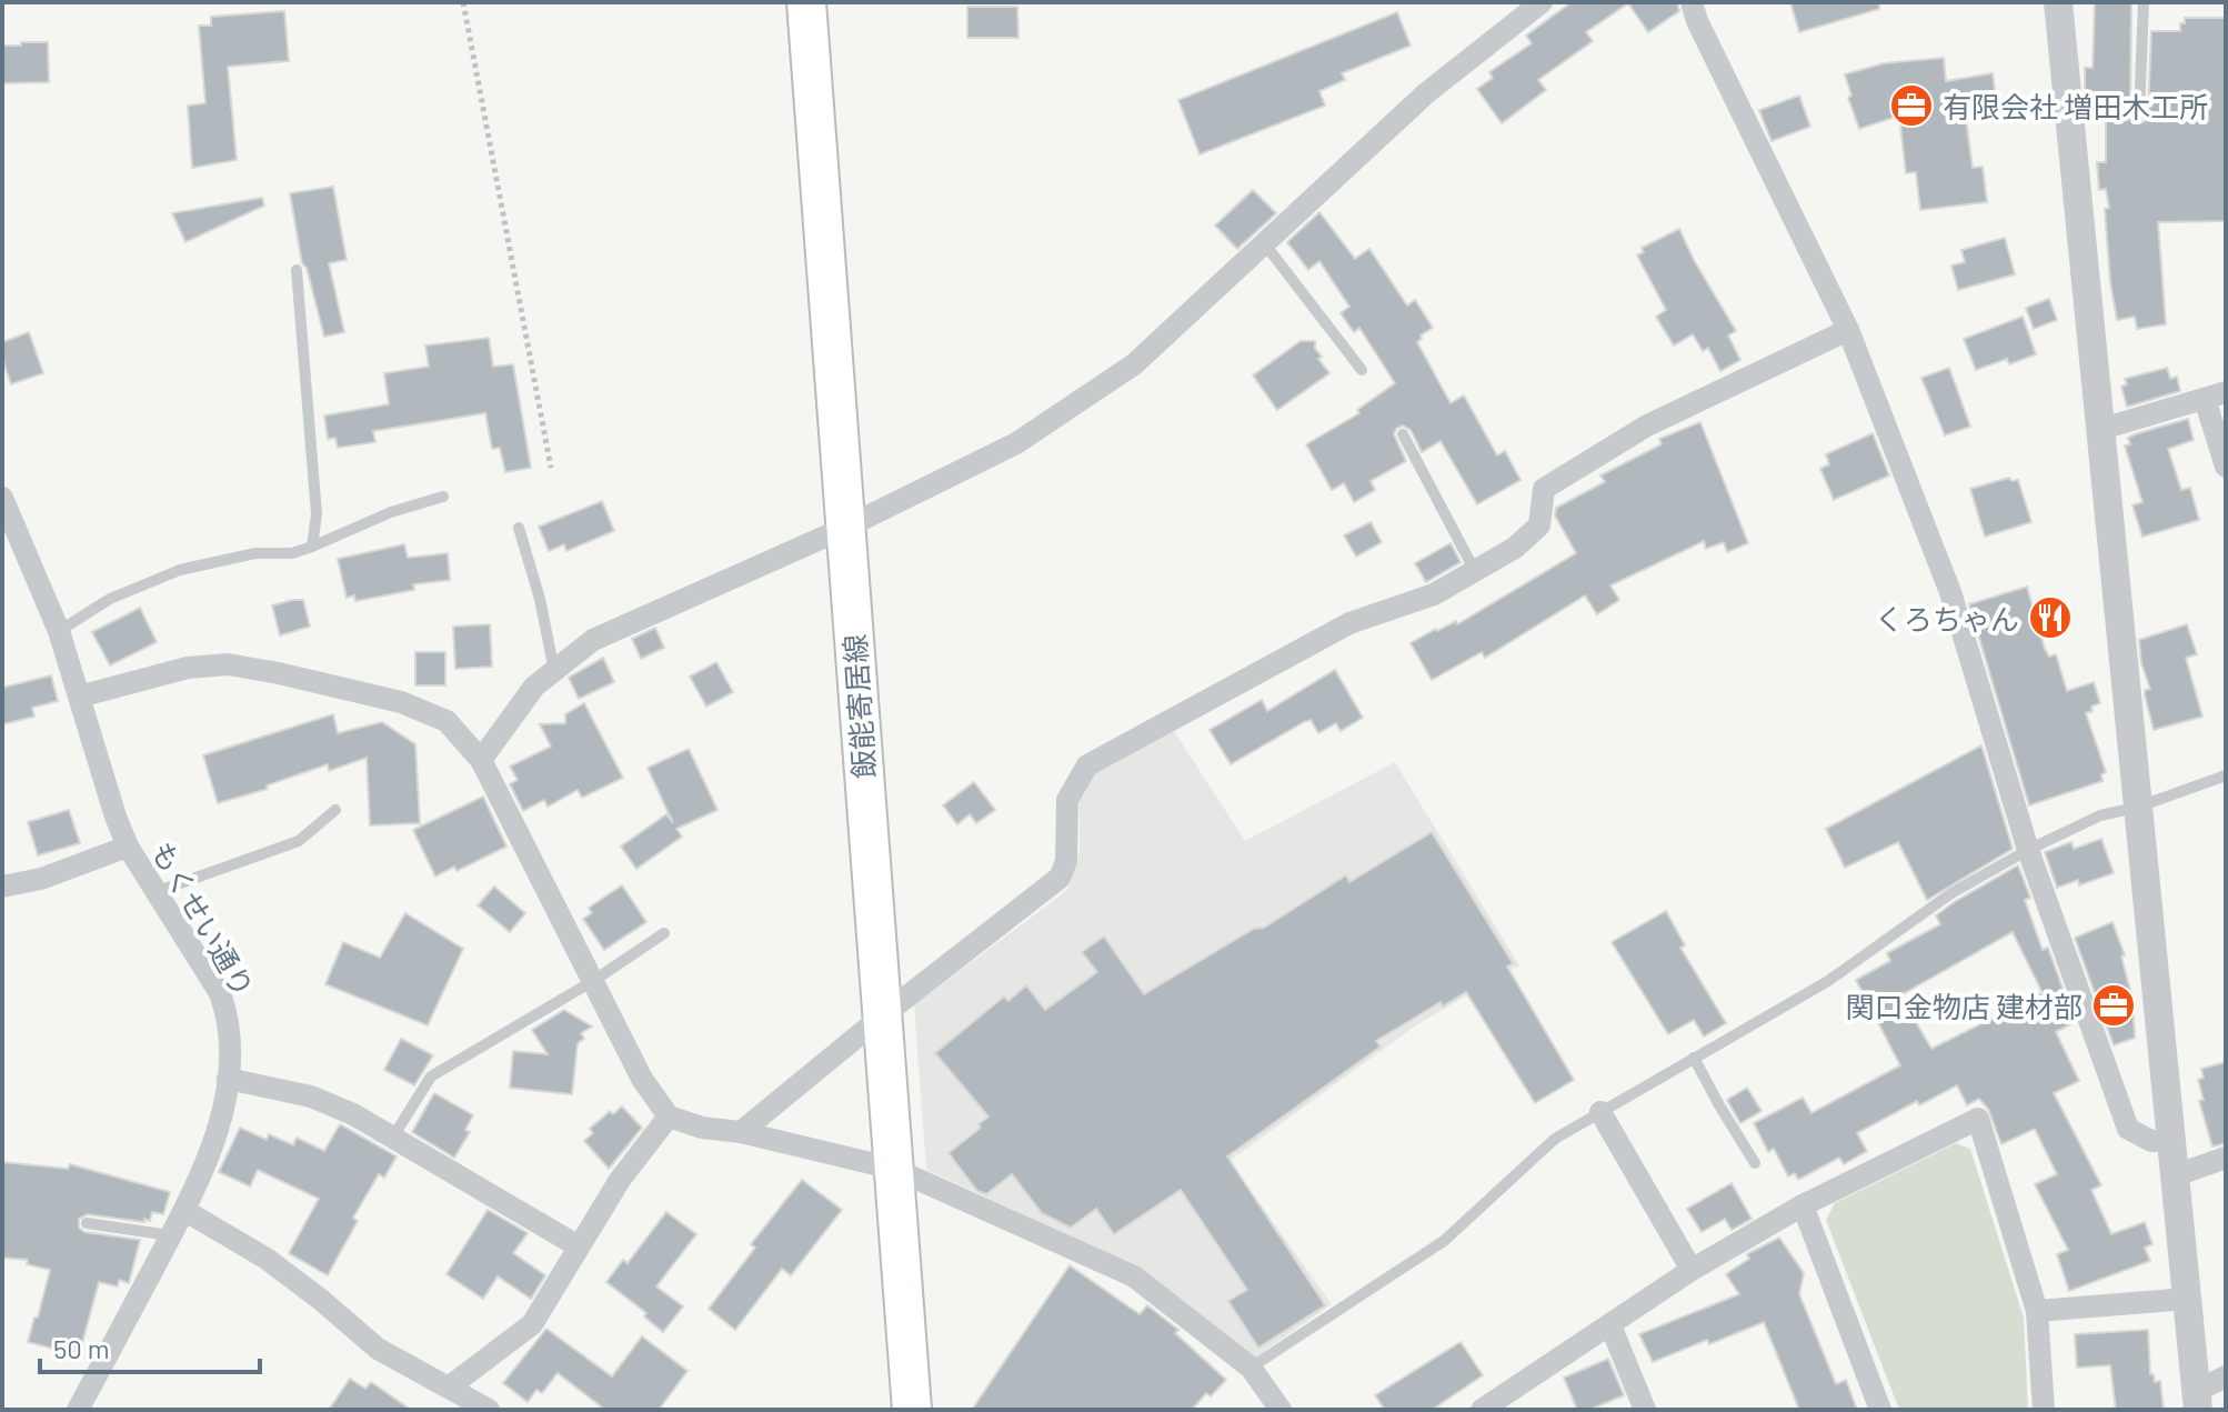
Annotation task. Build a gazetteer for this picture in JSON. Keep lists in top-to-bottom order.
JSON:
{
  "streets": {
    "main road": ["飯能寄居線"],
    "street": ["もくせい通り"]
  },
  "places": {
    "office": ["有限会社 増田木工所", "関口金物店 建材部"],
    "restaurant": ["くろちゃん"]
  },
  "scale_bar": "50 m"
}
